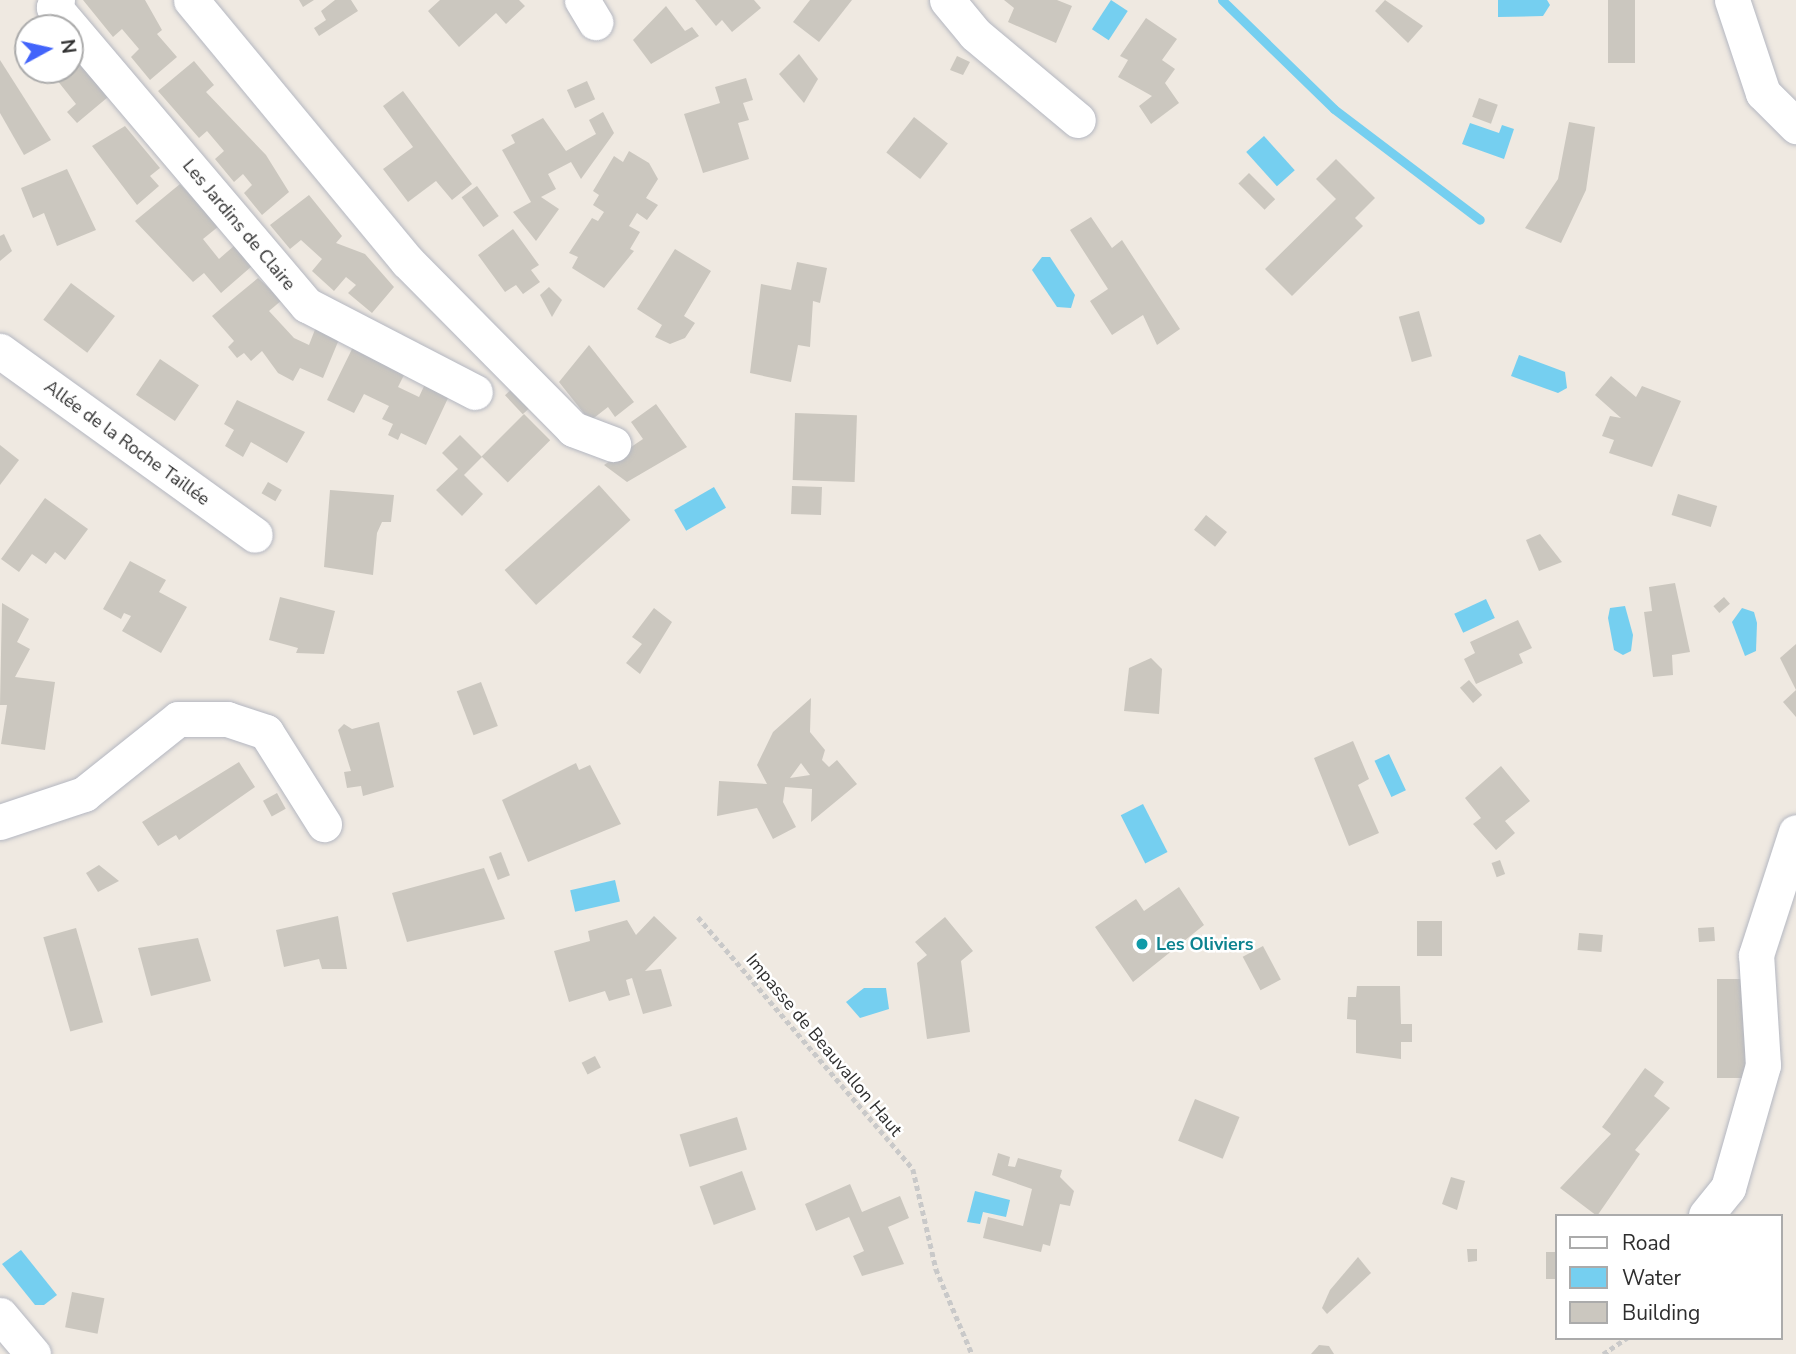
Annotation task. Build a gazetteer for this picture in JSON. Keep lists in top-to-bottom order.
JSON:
{
  "streets": {
    "street": ["Les Jardins de Claire", "Allée de la Roche Taillée"],
    "path": ["Impasse de Beauvallon Haut"]
  },
  "places": ["Les Oliviers"],
  "legend": ["Road", "Water", "Building"],
  "north": "right"
}
